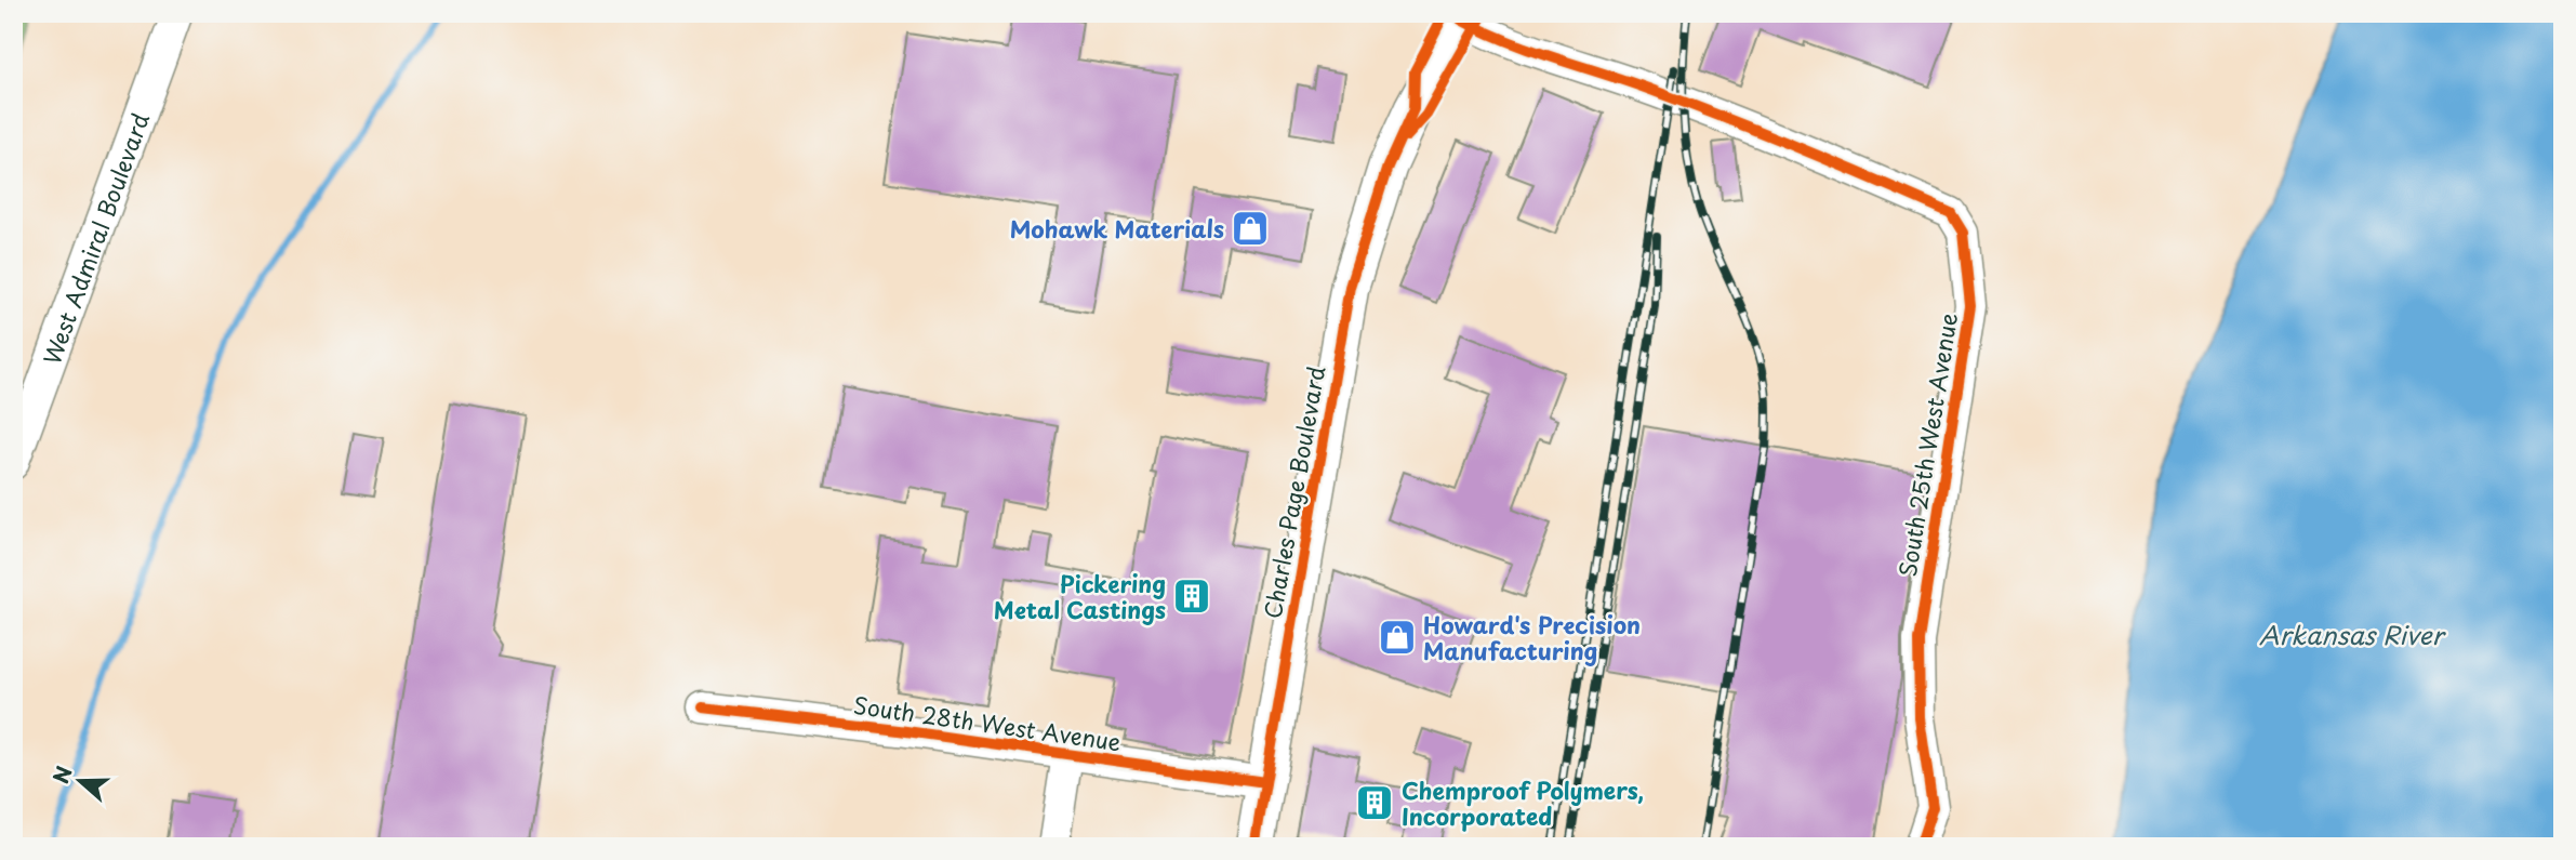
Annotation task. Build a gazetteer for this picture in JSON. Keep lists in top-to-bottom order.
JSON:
{
  "streets": {
    "main road": ["Charles Page Boulevard"],
    "street": ["West Admiral Boulevard", "South 25th West Avenue", "South 28th West Avenue"]
  },
  "crossings": [
    ["South 25th West Avenue", "Charles Page Boulevard"],
    ["Charles Page Boulevard", "South 28th West Avenue"]
  ],
  "water": ["Arkansas River"],
  "places": {
    "shop": ["Mohawk Materials", "Howard's Precision Manufacturing"],
    "building": ["Pickering Metal Castings", "Chemproof Polymers, Incorporated"]
  },
  "north": "left"
}
